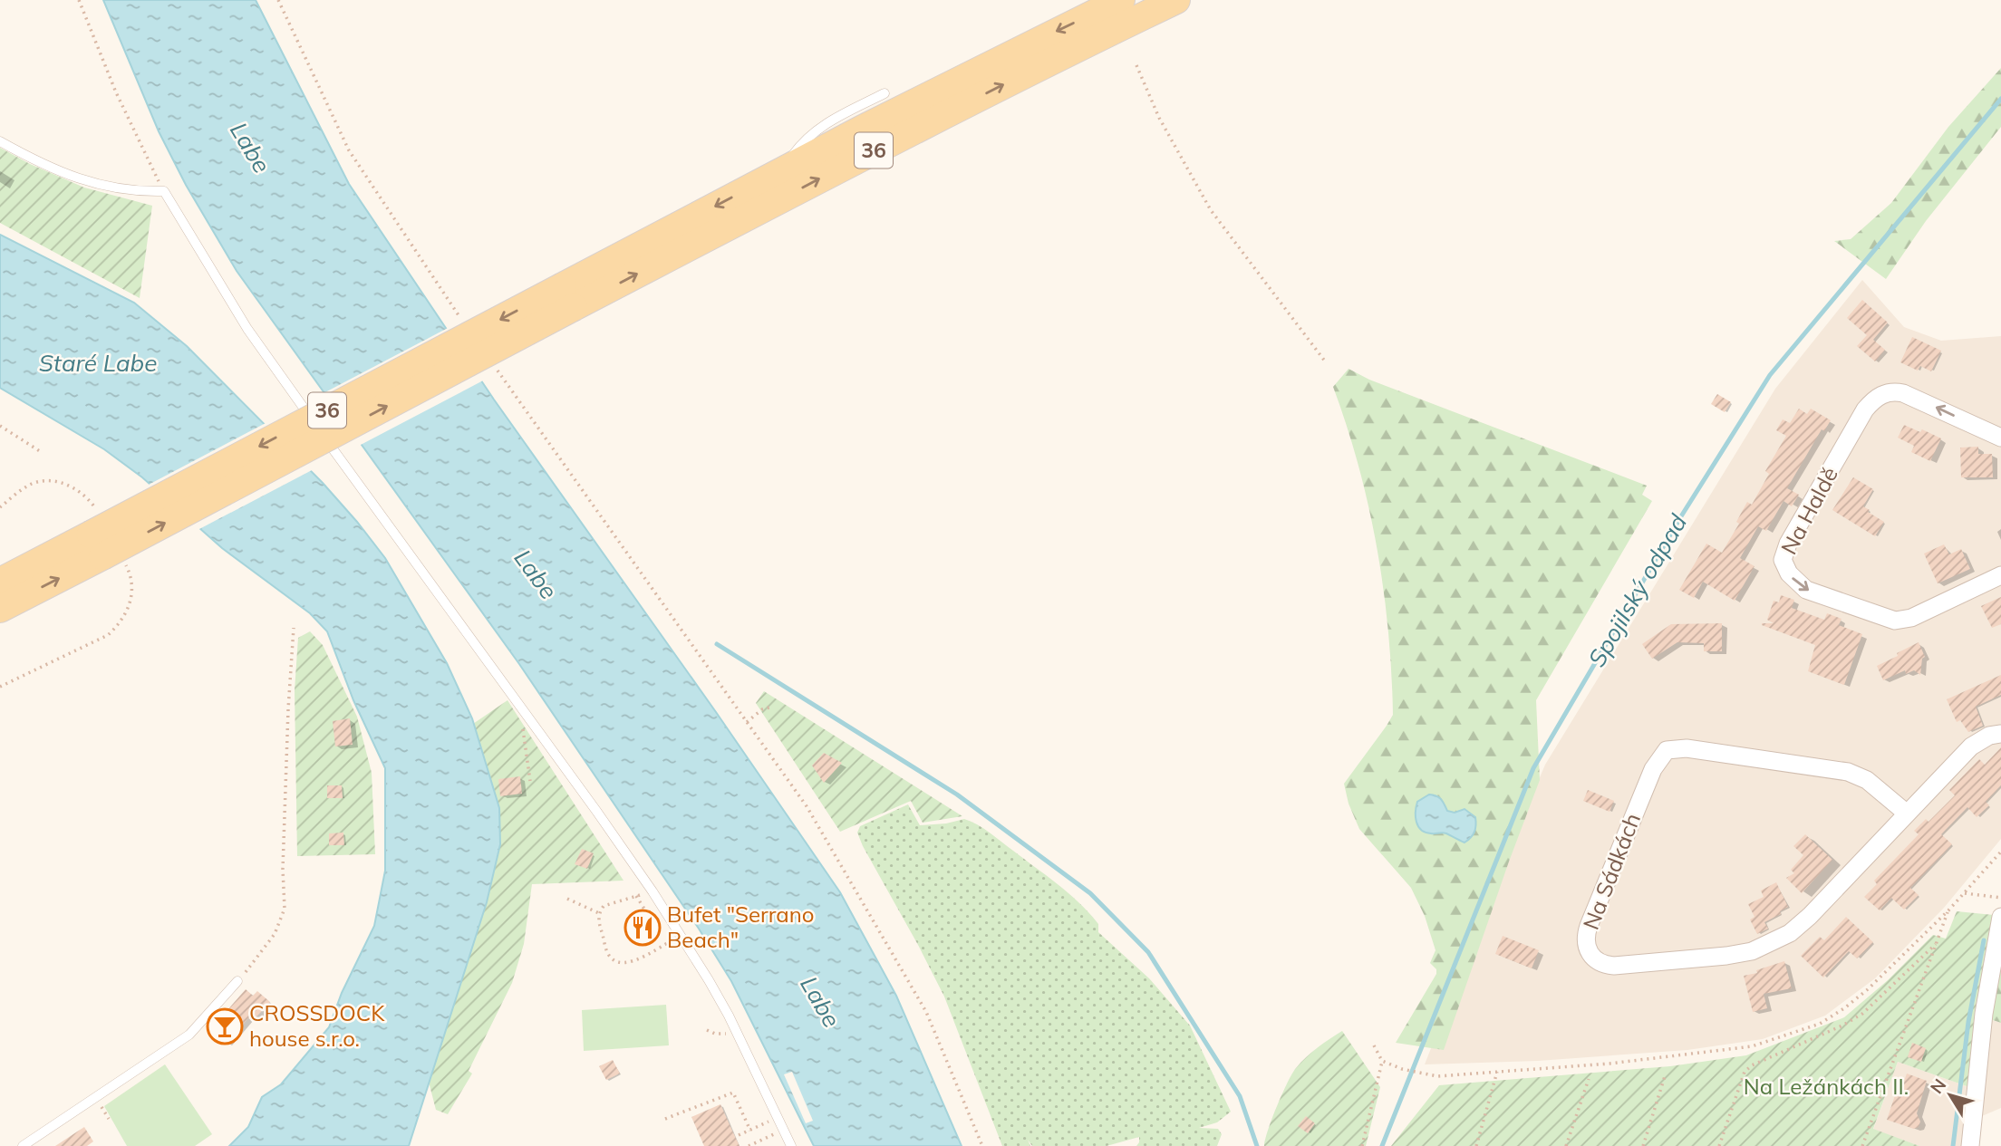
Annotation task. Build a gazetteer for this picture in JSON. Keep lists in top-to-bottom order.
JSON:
{
  "streets": {
    "main road": ["36"],
    "street": ["Na Haldě", "Na Sádkách"]
  },
  "water": ["Labe", "Staré Labe", "Spojilský odpad"],
  "parks": ["Na Ležánkách II."],
  "places": {
    "restaurant": ["Bufet \"Serrano Beach\""],
    "bar": ["CROSSDOCK house s.r.o."]
  },
  "north": "top left"
}
